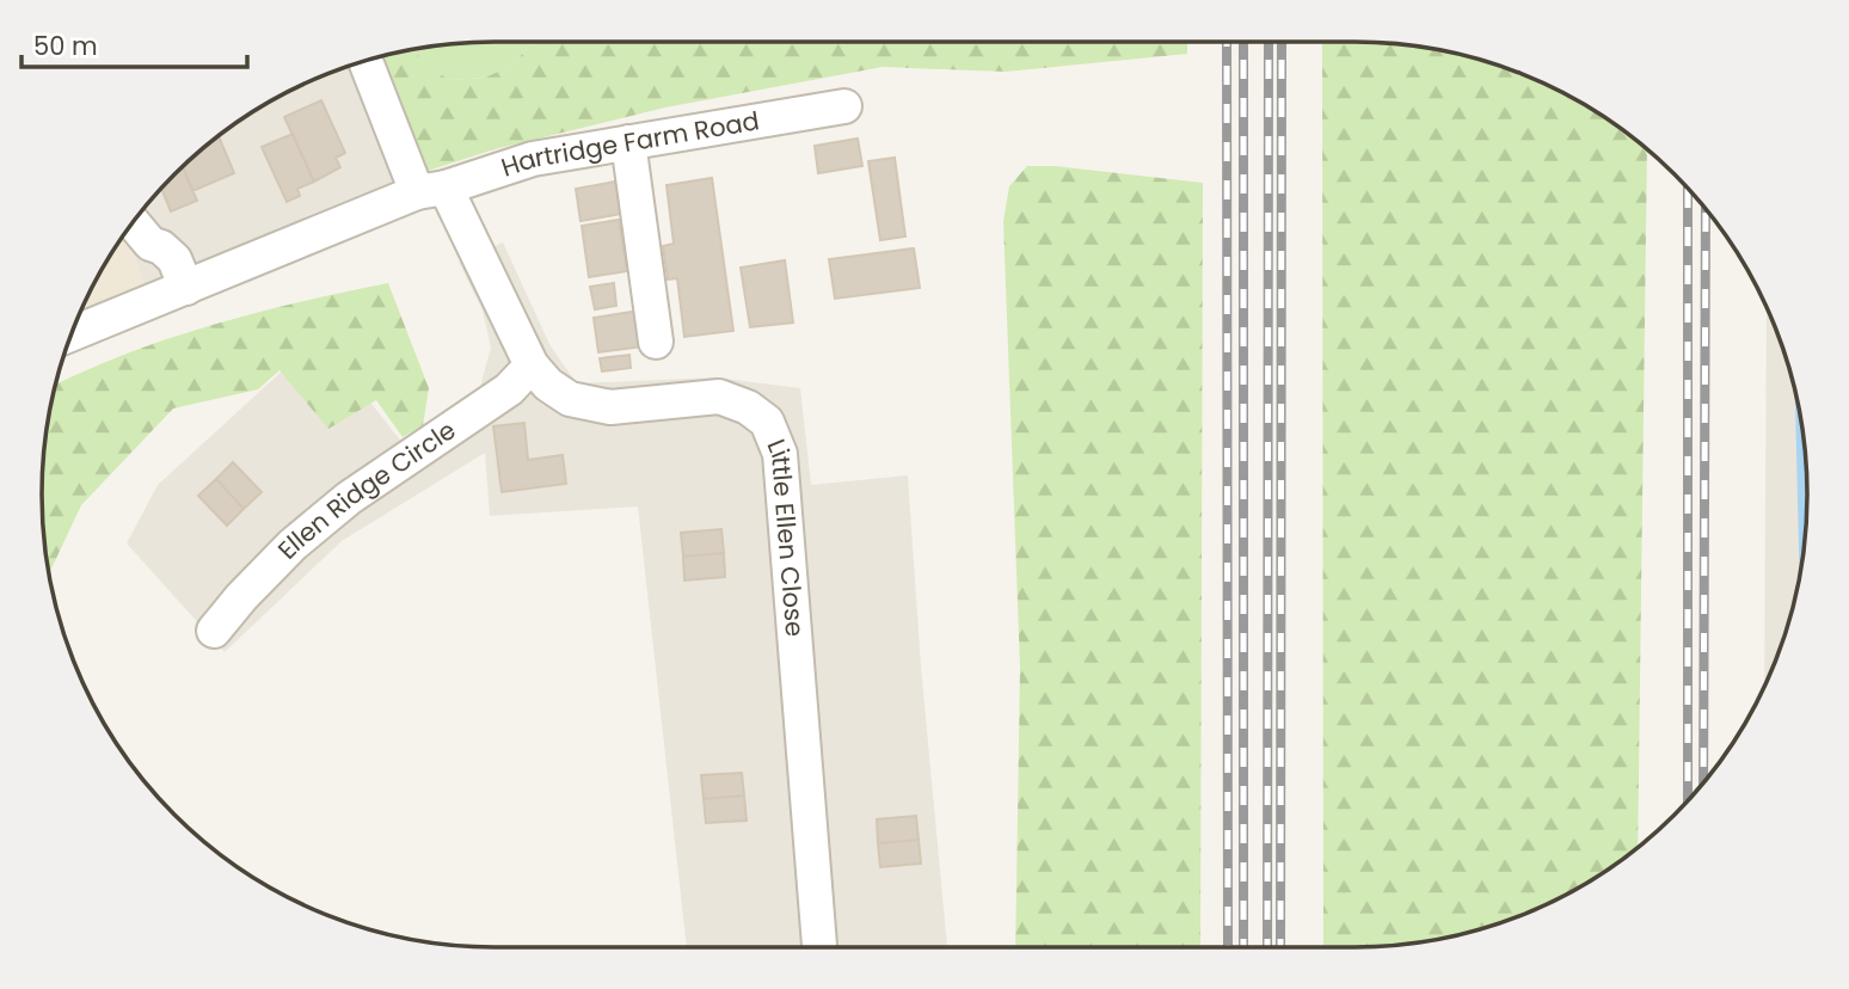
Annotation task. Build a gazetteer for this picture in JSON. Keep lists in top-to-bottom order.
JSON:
{
  "streets": {
    "street": ["Hartridge Farm Road", "Ellen Ridge Circle", "Little Ellen Close"]
  },
  "crossings": [
    ["Hartridge Farm Road", "Little Ellen Close"],
    ["Ellen Ridge Circle", "Little Ellen Close"]
  ],
  "scale_bar": "50 m"
}
